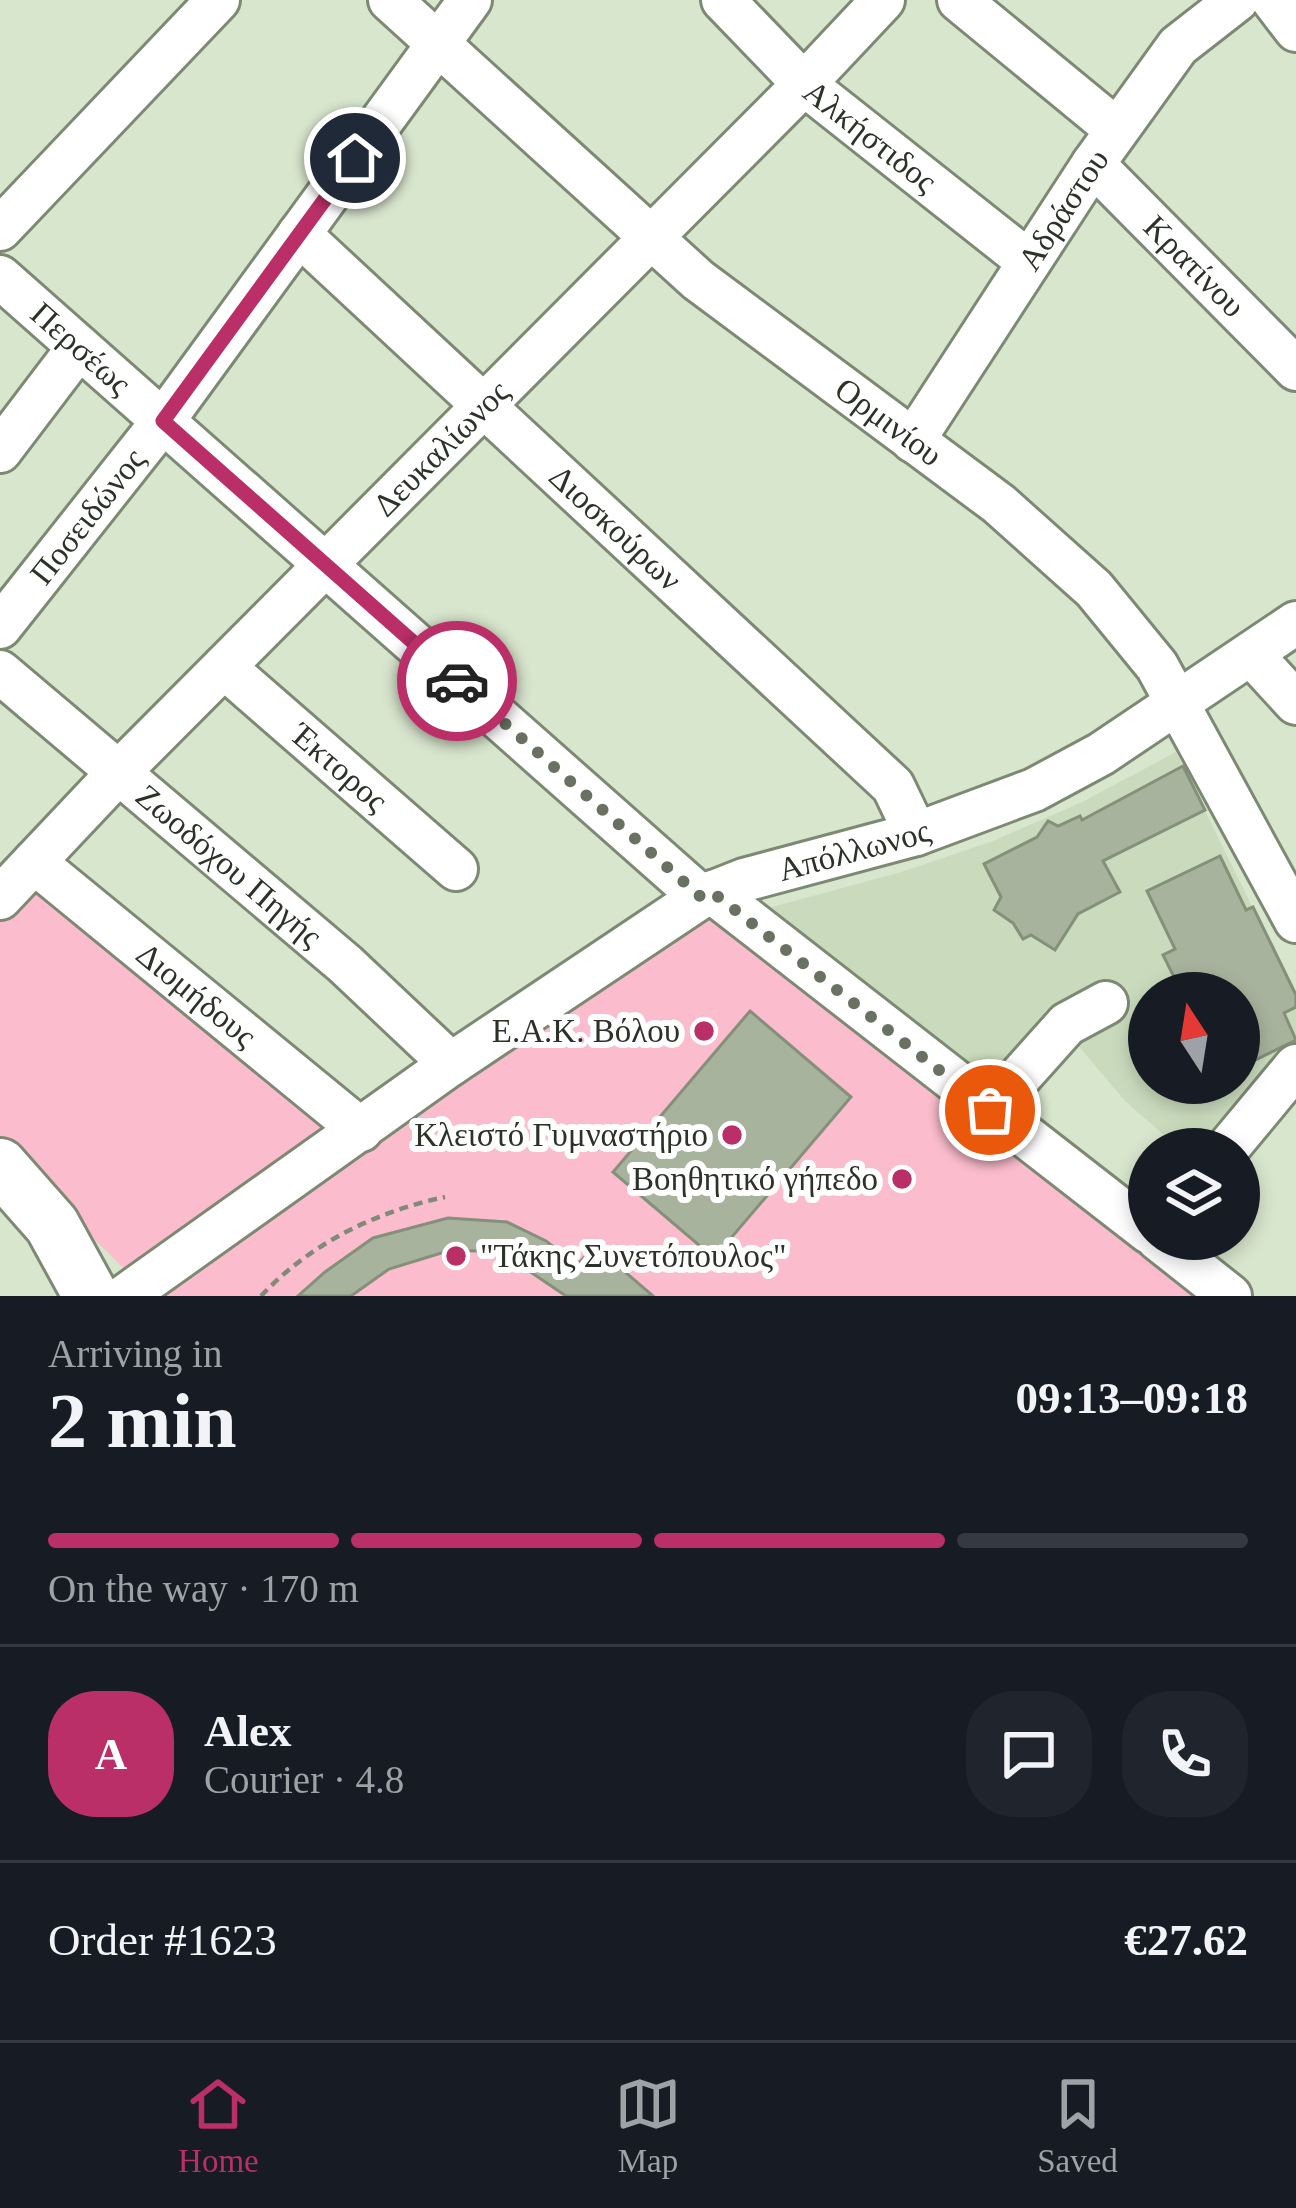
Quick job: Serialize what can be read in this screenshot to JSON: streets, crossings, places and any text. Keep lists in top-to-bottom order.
{
  "streets": {
    "street": [
      "Αλκήστιδος",
      "Αδράστου",
      "Κρατίνου",
      "Περσέως",
      "Ορμινίου",
      "Δευκαλίωνος",
      "Ποσειδώνος",
      "Διοσκούρων",
      "Έκτορος",
      "Απόλλωνος",
      "Ζωοδόχου Πηγής",
      "Διομήδους"
    ]
  },
  "crossings": [
    ["Αλκήστιδος", "Αδράστου"],
    ["Αλκήστιδος", "Δευκαλίωνος"],
    ["Αδράστου", "Κρατίνου"],
    ["Αδράστου", "Ορμινίου"],
    ["Περσέως", "Δευκαλίωνος"],
    ["Περσέως", "Ποσειδώνος"],
    ["Περσέως", "Απόλλωνος"],
    ["Ορμινίου", "Δευκαλίωνος"],
    ["Ορμινίου", "Ποσειδώνος"],
    ["Ορμινίου", "Απόλλωνος"],
    ["Δευκαλίωνος", "Διοσκούρων"],
    ["Δευκαλίωνος", "Έκτορος"],
    ["Δευκαλίωνος", "Ζωοδόχου Πηγής"],
    ["Δευκαλίωνος", "Διομήδους"],
    ["Ποσειδώνος", "Διοσκούρων"],
    ["Διοσκούρων", "Απόλλωνος"],
    ["Απόλλωνος", "Ζωοδόχου Πηγής"],
    ["Απόλλωνος", "Διομήδους"]
  ],
  "places": [
    "Ε.Α.Κ. Βόλου",
    "Κλειστό Γυμναστήριο",
    "Βοηθητικό γήπεδο",
    "\"Τάκης Συνετόπουλος\""
  ],
  "north": "top",
  "page": {
    "heading": ["2 min", "Arriving in", "09:13–09:18"],
    "panel": [
      "Alex",
      "Courier · 4.8",
      "Order #1623",
      "€27.62"
    ],
    "bar": "On the way · 170 m",
    "round": "A",
    "tabs": ["Home", "Map", "Saved"]
  }
}
